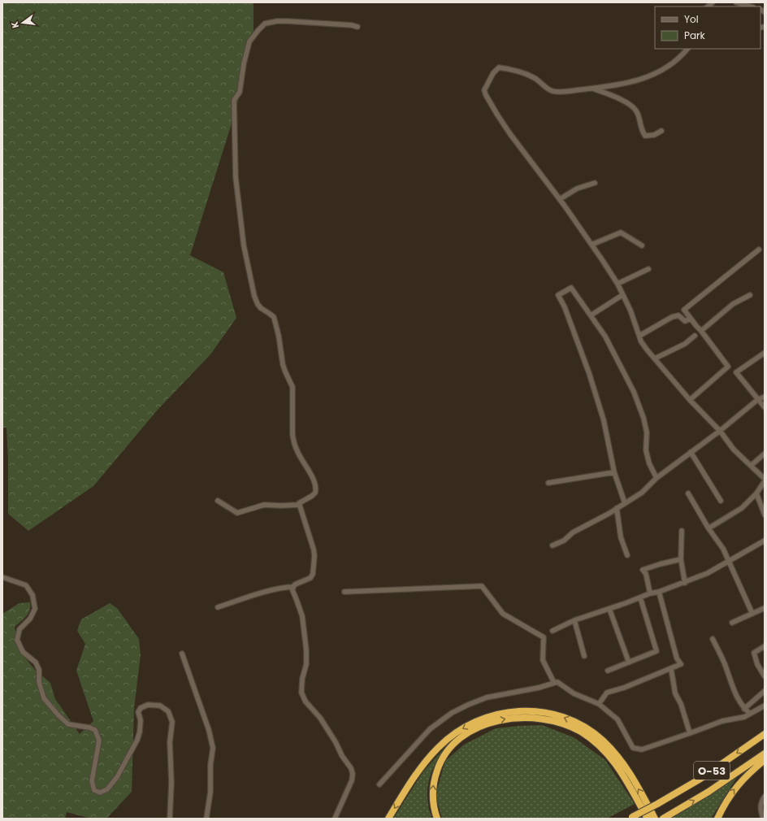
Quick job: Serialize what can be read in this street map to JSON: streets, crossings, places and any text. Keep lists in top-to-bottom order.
{
  "streets": {
    "highway": ["O-53"]
  },
  "legend": ["Yol", "Park"],
  "north": "left"
}
